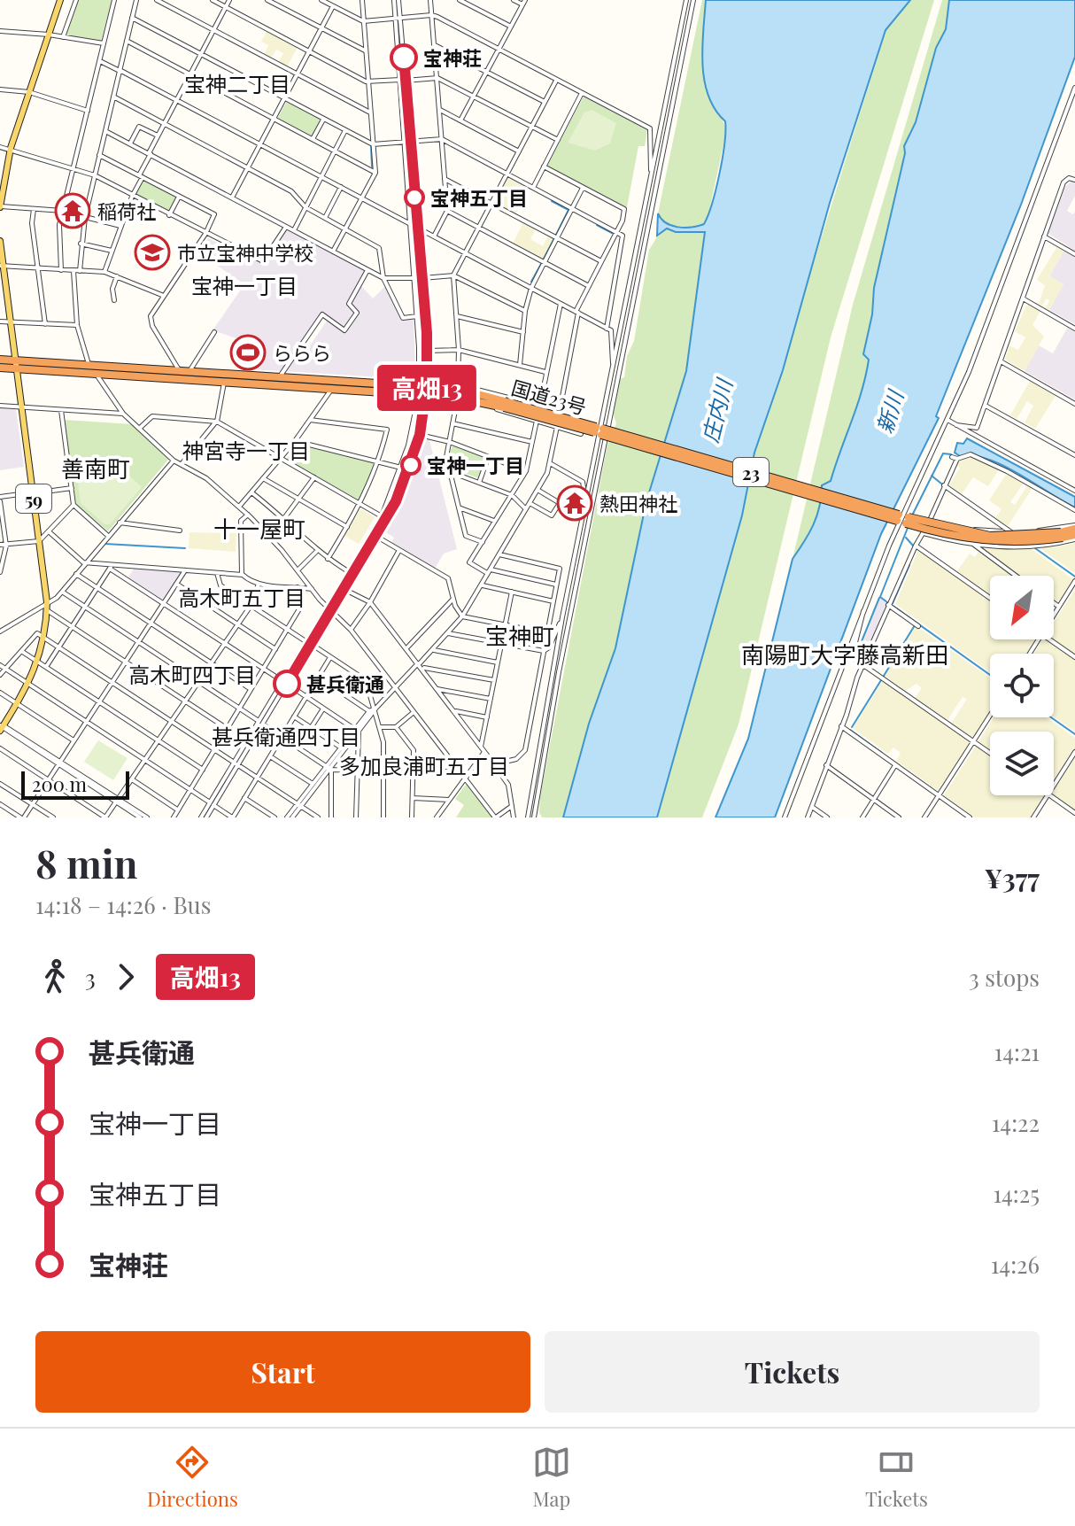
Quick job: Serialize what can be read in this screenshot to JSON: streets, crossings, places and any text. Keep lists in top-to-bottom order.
{
  "streets": {
    "highway": ["国道23号", "23"],
    "main road": ["59"]
  },
  "crossings": [
    ["国道23号", "59"]
  ],
  "districts": [
    "宝神二丁目",
    "宝神一丁目",
    "神宮寺一丁目",
    "善南町",
    "十一屋町",
    "高木町五丁目",
    "宝神町",
    "南陽町大字藤高新田",
    "高木町四丁目",
    "甚兵衛通四丁目",
    "多加良浦町五丁目"
  ],
  "water": ["庄内川", "新川"],
  "places": {
    "other": [
      "宝神荘",
      "宝神五丁目",
      "宝神一丁目",
      "甚兵衛通"
    ],
    "temple": ["稲荷社", "熱田神社"],
    "school or university": ["市立宝神中学校"],
    "sports": ["ららら"]
  },
  "lines": ["bus line 高畑13"],
  "scale_bar": "200 m",
  "north": "bottom left",
  "page": {
    "on_map": "高畑13",
    "scale": "200 m",
    "heading": ["8 min", "14:18 – 14:26 · Bus", "¥377"],
    "legs": ["3", "高畑13", "3 stops"],
    "list": [
      {
        "name": "甚兵衛通",
        "value": "14:21"
      },
      {
        "name": "宝神一丁目",
        "value": "14:22"
      },
      {
        "name": "宝神五丁目",
        "value": "14:25"
      },
      {
        "name": "宝神荘",
        "value": "14:26"
      }
    ],
    "buttons": ["Start", "Tickets"],
    "tabs": ["Directions", "Map", "Tickets"]
  }
}
